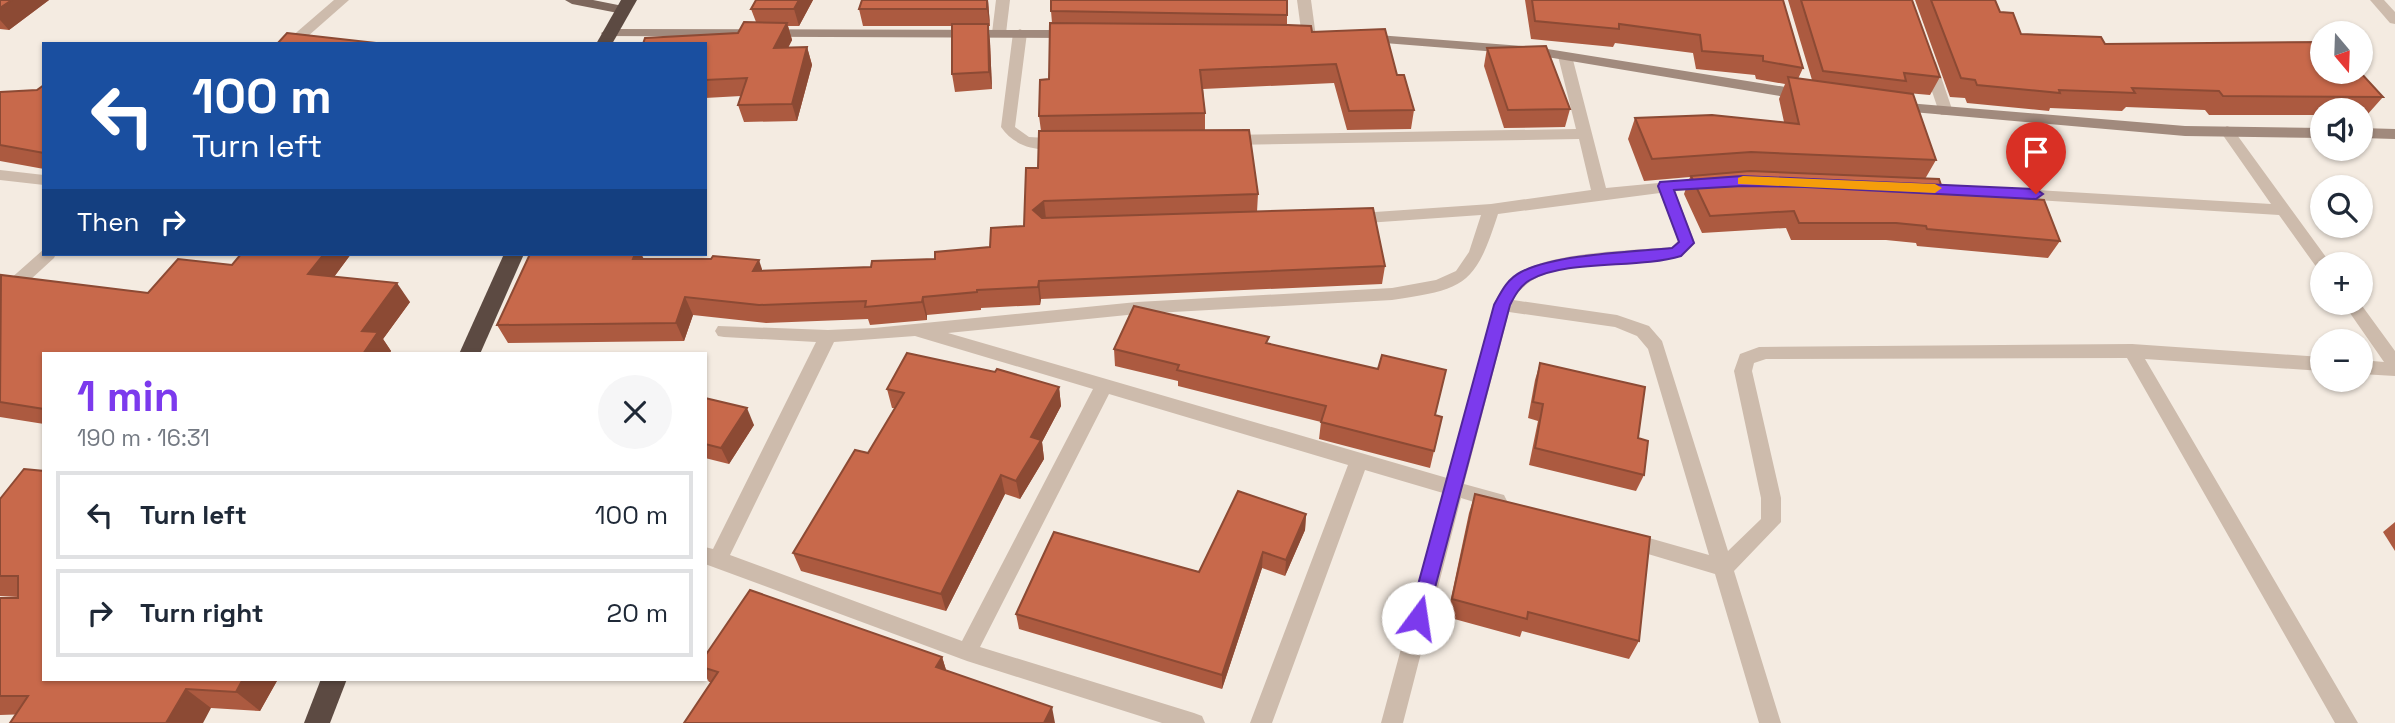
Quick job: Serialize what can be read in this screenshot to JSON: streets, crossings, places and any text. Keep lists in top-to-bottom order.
{
  "north": "bottom",
  "page": {
    "map_buttons": ["+", "−"],
    "turn": ["100 m", "Turn left"],
    "then": "Then",
    "heading": ["1 min", "190 m · 16:31"],
    "list": [
      {
        "name": "Turn left",
        "value": "100 m"
      },
      {
        "name": "Turn right",
        "value": "20 m"
      }
    ]
  }
}
